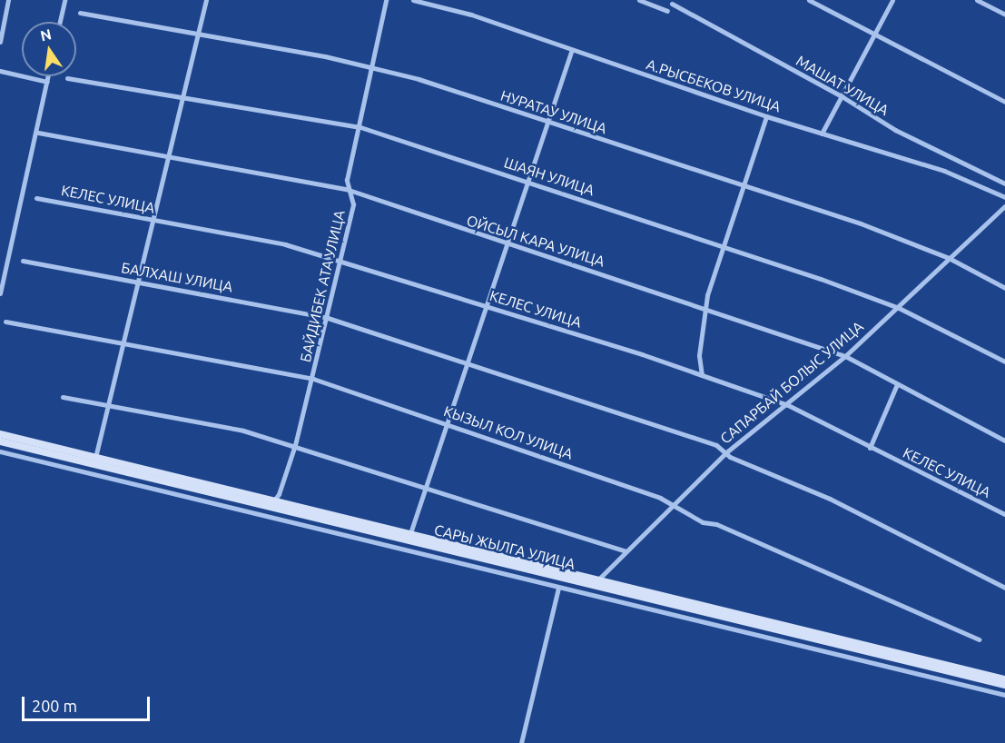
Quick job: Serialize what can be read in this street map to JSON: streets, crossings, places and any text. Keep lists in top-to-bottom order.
{
  "streets": {
    "main road": ["САРЫ ЖЫЛГА УЛИЦА"],
    "street": [
      "А.РЫСБЕКОВ УЛИЦА",
      "МАШАТ УЛИЦА",
      "НУРАТАУ УЛИЦА",
      "ШАЯН УЛИЦА",
      "КЕЛЕС УЛИЦА",
      "ОЙСЫЛ КАРА УЛИЦА",
      "БАЛХАШ УЛИЦА",
      "БАЙДИБЕК АТА УЛИЦА",
      "САПАРБАЙ БОЛЫС УЛИЦА",
      "КЫЗЫЛ КОЛ УЛИЦА"
    ]
  },
  "crossings": [
    ["НУРАТАУ УЛИЦА", "БАЙДИБЕК АТА УЛИЦА"],
    ["НУРАТАУ УЛИЦА", "САПАРБАЙ БОЛЫС УЛИЦА"],
    ["ШАЯН УЛИЦА", "БАЙДИБЕК АТА УЛИЦА"],
    ["ШАЯН УЛИЦА", "САПАРБАЙ БОЛЫС УЛИЦА"],
    ["КЕЛЕС УЛИЦА", "БАЙДИБЕК АТА УЛИЦА"],
    ["КЕЛЕС УЛИЦА", "САПАРБАЙ БОЛЫС УЛИЦА"],
    ["ОЙСЫЛ КАРА УЛИЦА", "БАЙДИБЕК АТА УЛИЦА"],
    ["ОЙСЫЛ КАРА УЛИЦА", "САПАРБАЙ БОЛЫС УЛИЦА"],
    ["БАЛХАШ УЛИЦА", "БАЙДИБЕК АТА УЛИЦА"],
    ["БАЛХАШ УЛИЦА", "САПАРБАЙ БОЛЫС УЛИЦА"],
    ["БАЙДИБЕК АТА УЛИЦА", "КЫЗЫЛ КОЛ УЛИЦА"],
    ["БАЙДИБЕК АТА УЛИЦА", "САРЫ ЖЫЛГА УЛИЦА"],
    ["САПАРБАЙ БОЛЫС УЛИЦА", "КЫЗЫЛ КОЛ УЛИЦА"],
    ["САПАРБАЙ БОЛЫС УЛИЦА", "САРЫ ЖЫЛГА УЛИЦА"]
  ],
  "scale_bar": "200 m",
  "north": "top"
}
